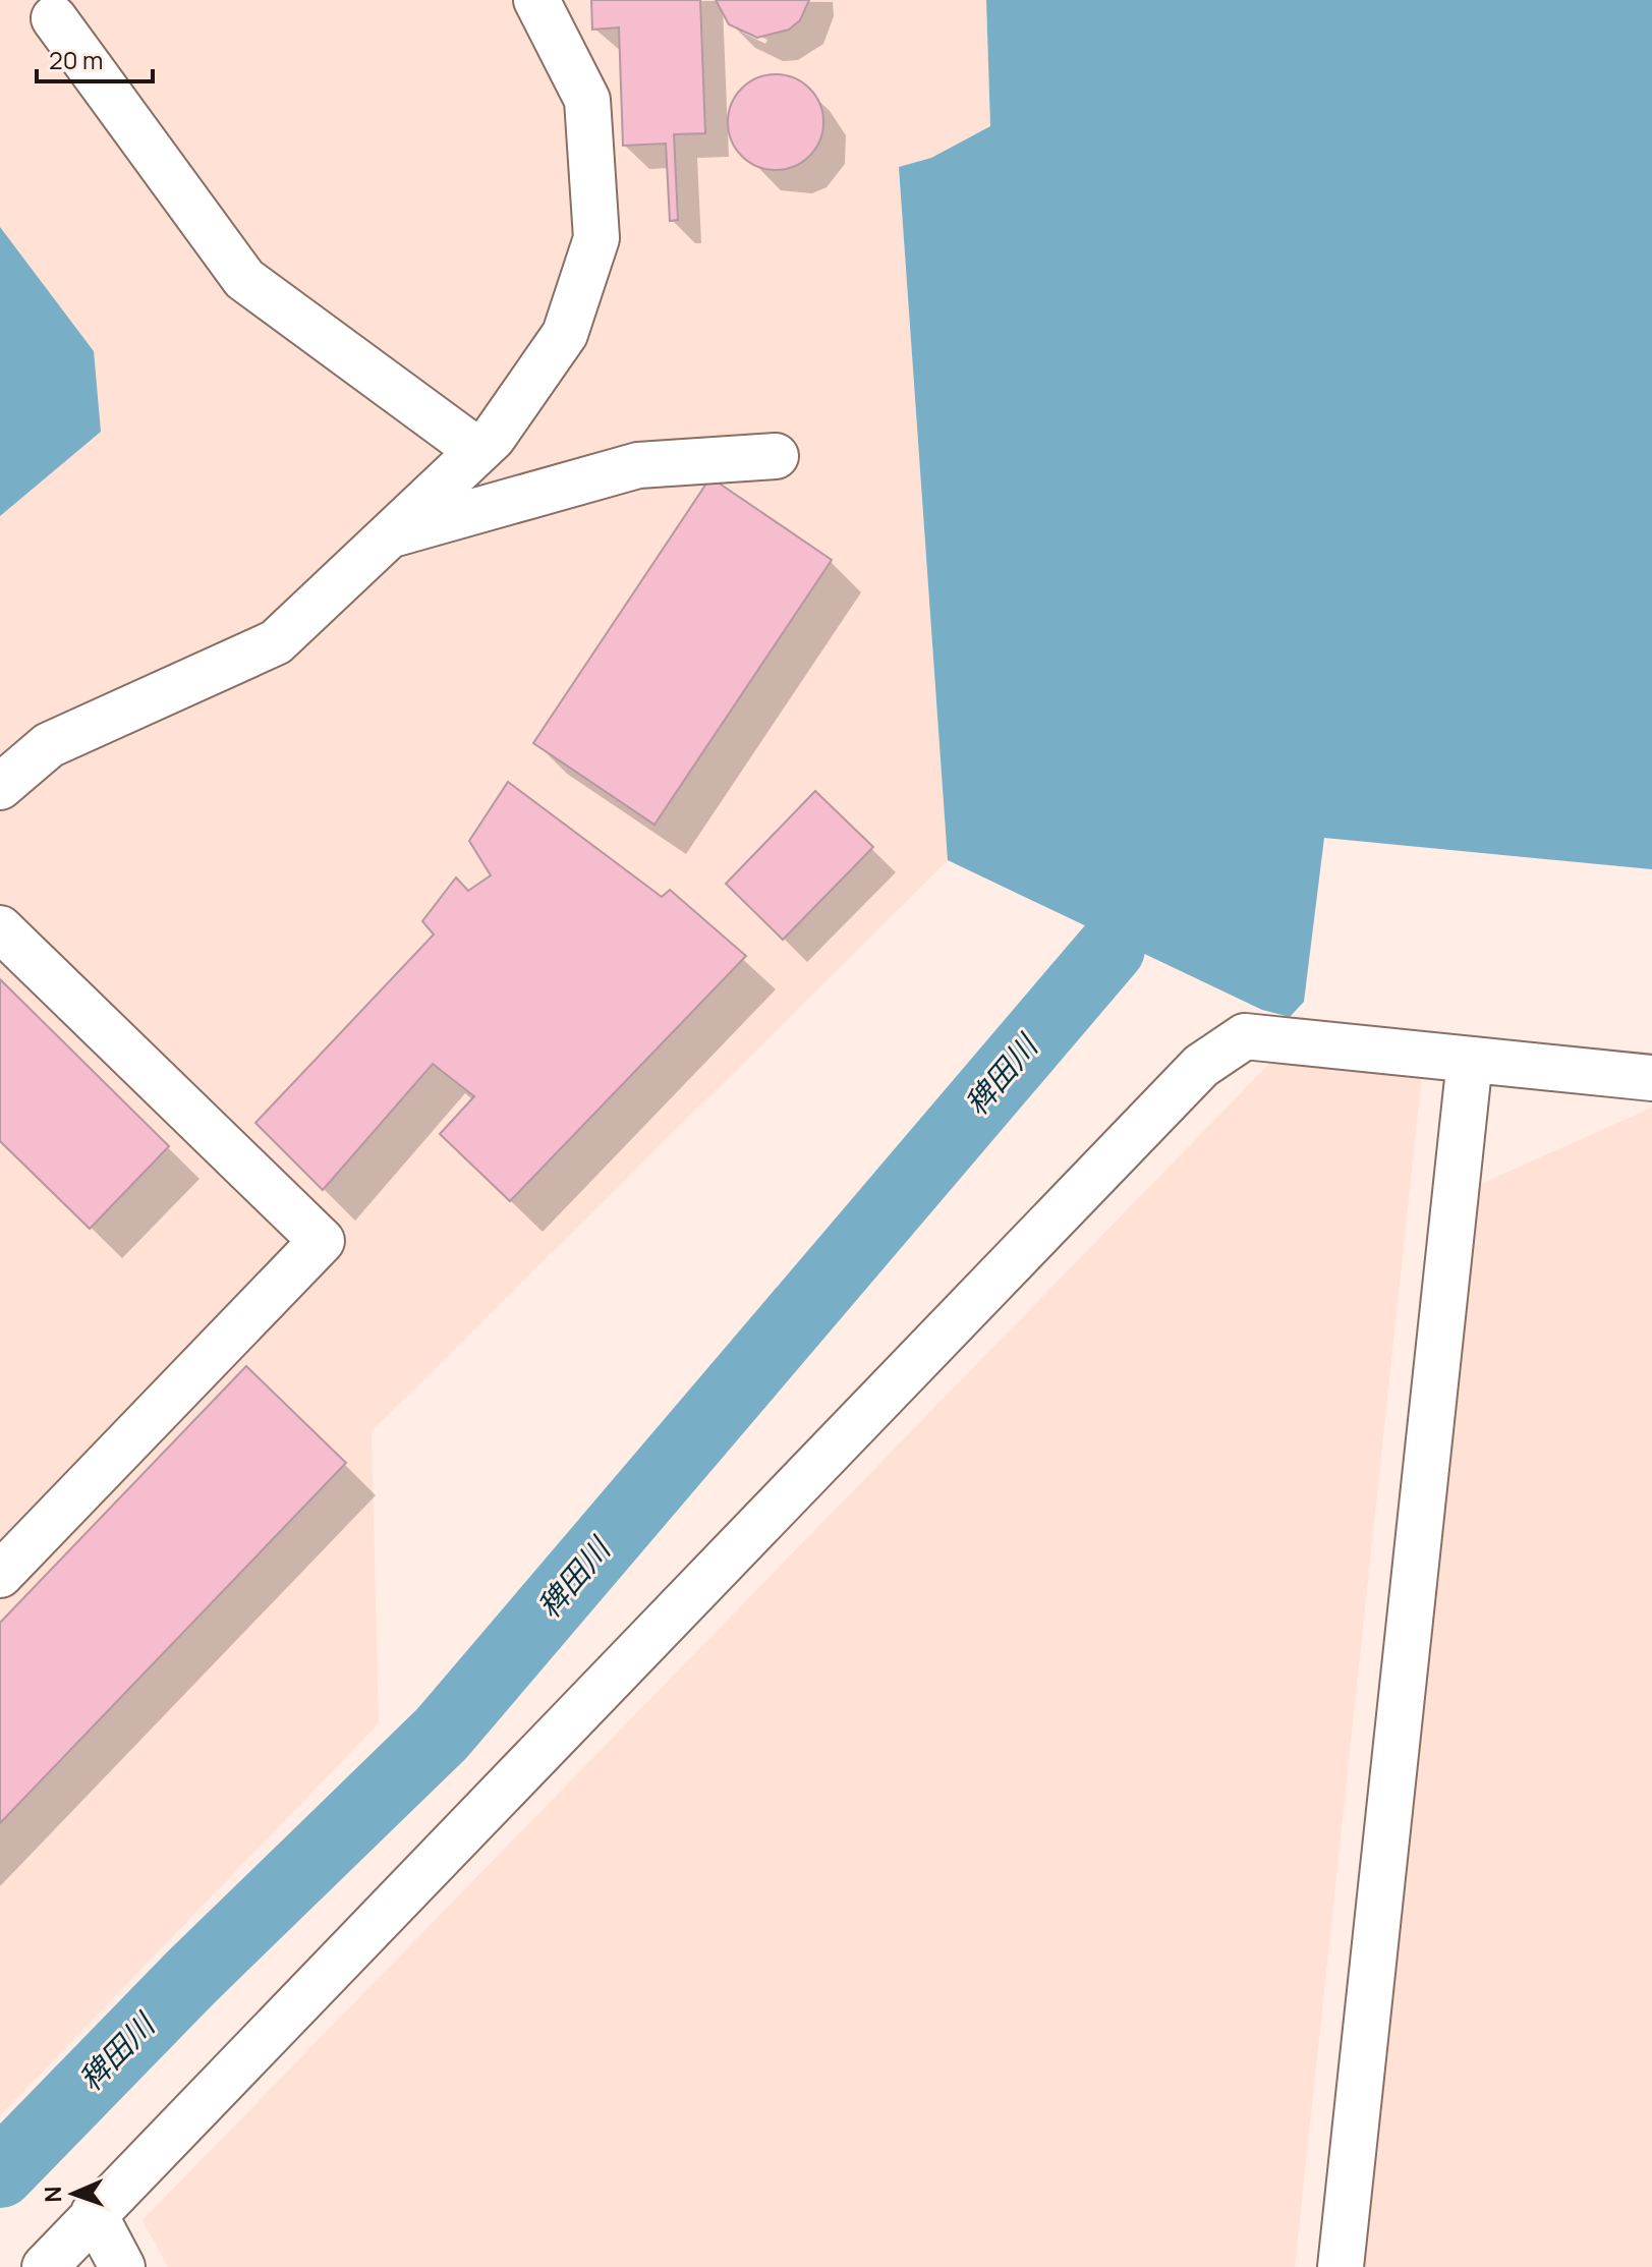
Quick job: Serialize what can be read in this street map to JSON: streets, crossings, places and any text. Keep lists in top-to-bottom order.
{
  "water": ["稗田川"],
  "scale_bar": "20 m",
  "north": "left"
}
